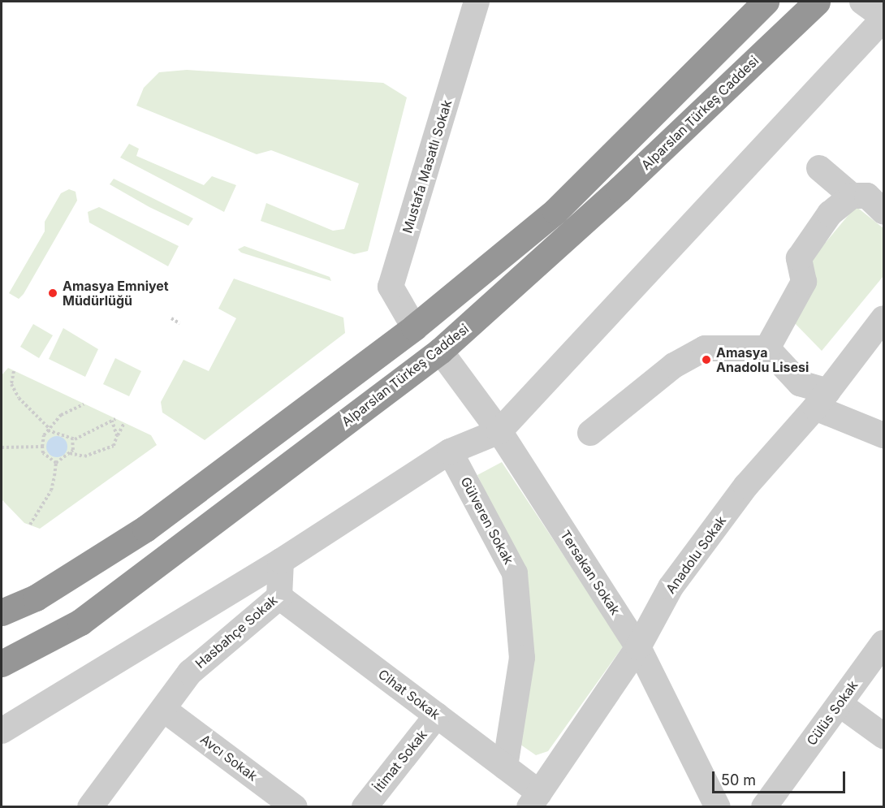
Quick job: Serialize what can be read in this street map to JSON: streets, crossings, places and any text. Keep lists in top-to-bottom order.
{
  "streets": {
    "highway": ["Alparslan Türkeş Caddesi"],
    "street": [
      "Mustafa Masatlı Sokak",
      "Gülveren Sokak",
      "Anadolu Sokak",
      "Tersakan Sokak",
      "Hasbahçe Sokak",
      "Cihat Sokak",
      "Cülüs Sokak",
      "Avcı Sokak",
      "İtimat Sokak"
    ]
  },
  "crossings": [
    ["Alparslan Türkeş Caddesi", "Tersakan Sokak"],
    ["Gülveren Sokak", "Cihat Sokak"],
    ["Anadolu Sokak", "Tersakan Sokak"],
    ["Anadolu Sokak", "Cihat Sokak"],
    ["Hasbahçe Sokak", "Cihat Sokak"],
    ["Hasbahçe Sokak", "Avcı Sokak"],
    ["Cihat Sokak", "İtimat Sokak"]
  ],
  "places": ["Amasya Emniyet Müdürlüğü", "Amasya Anadolu Lisesi"],
  "scale_bar": "50 m"
}
